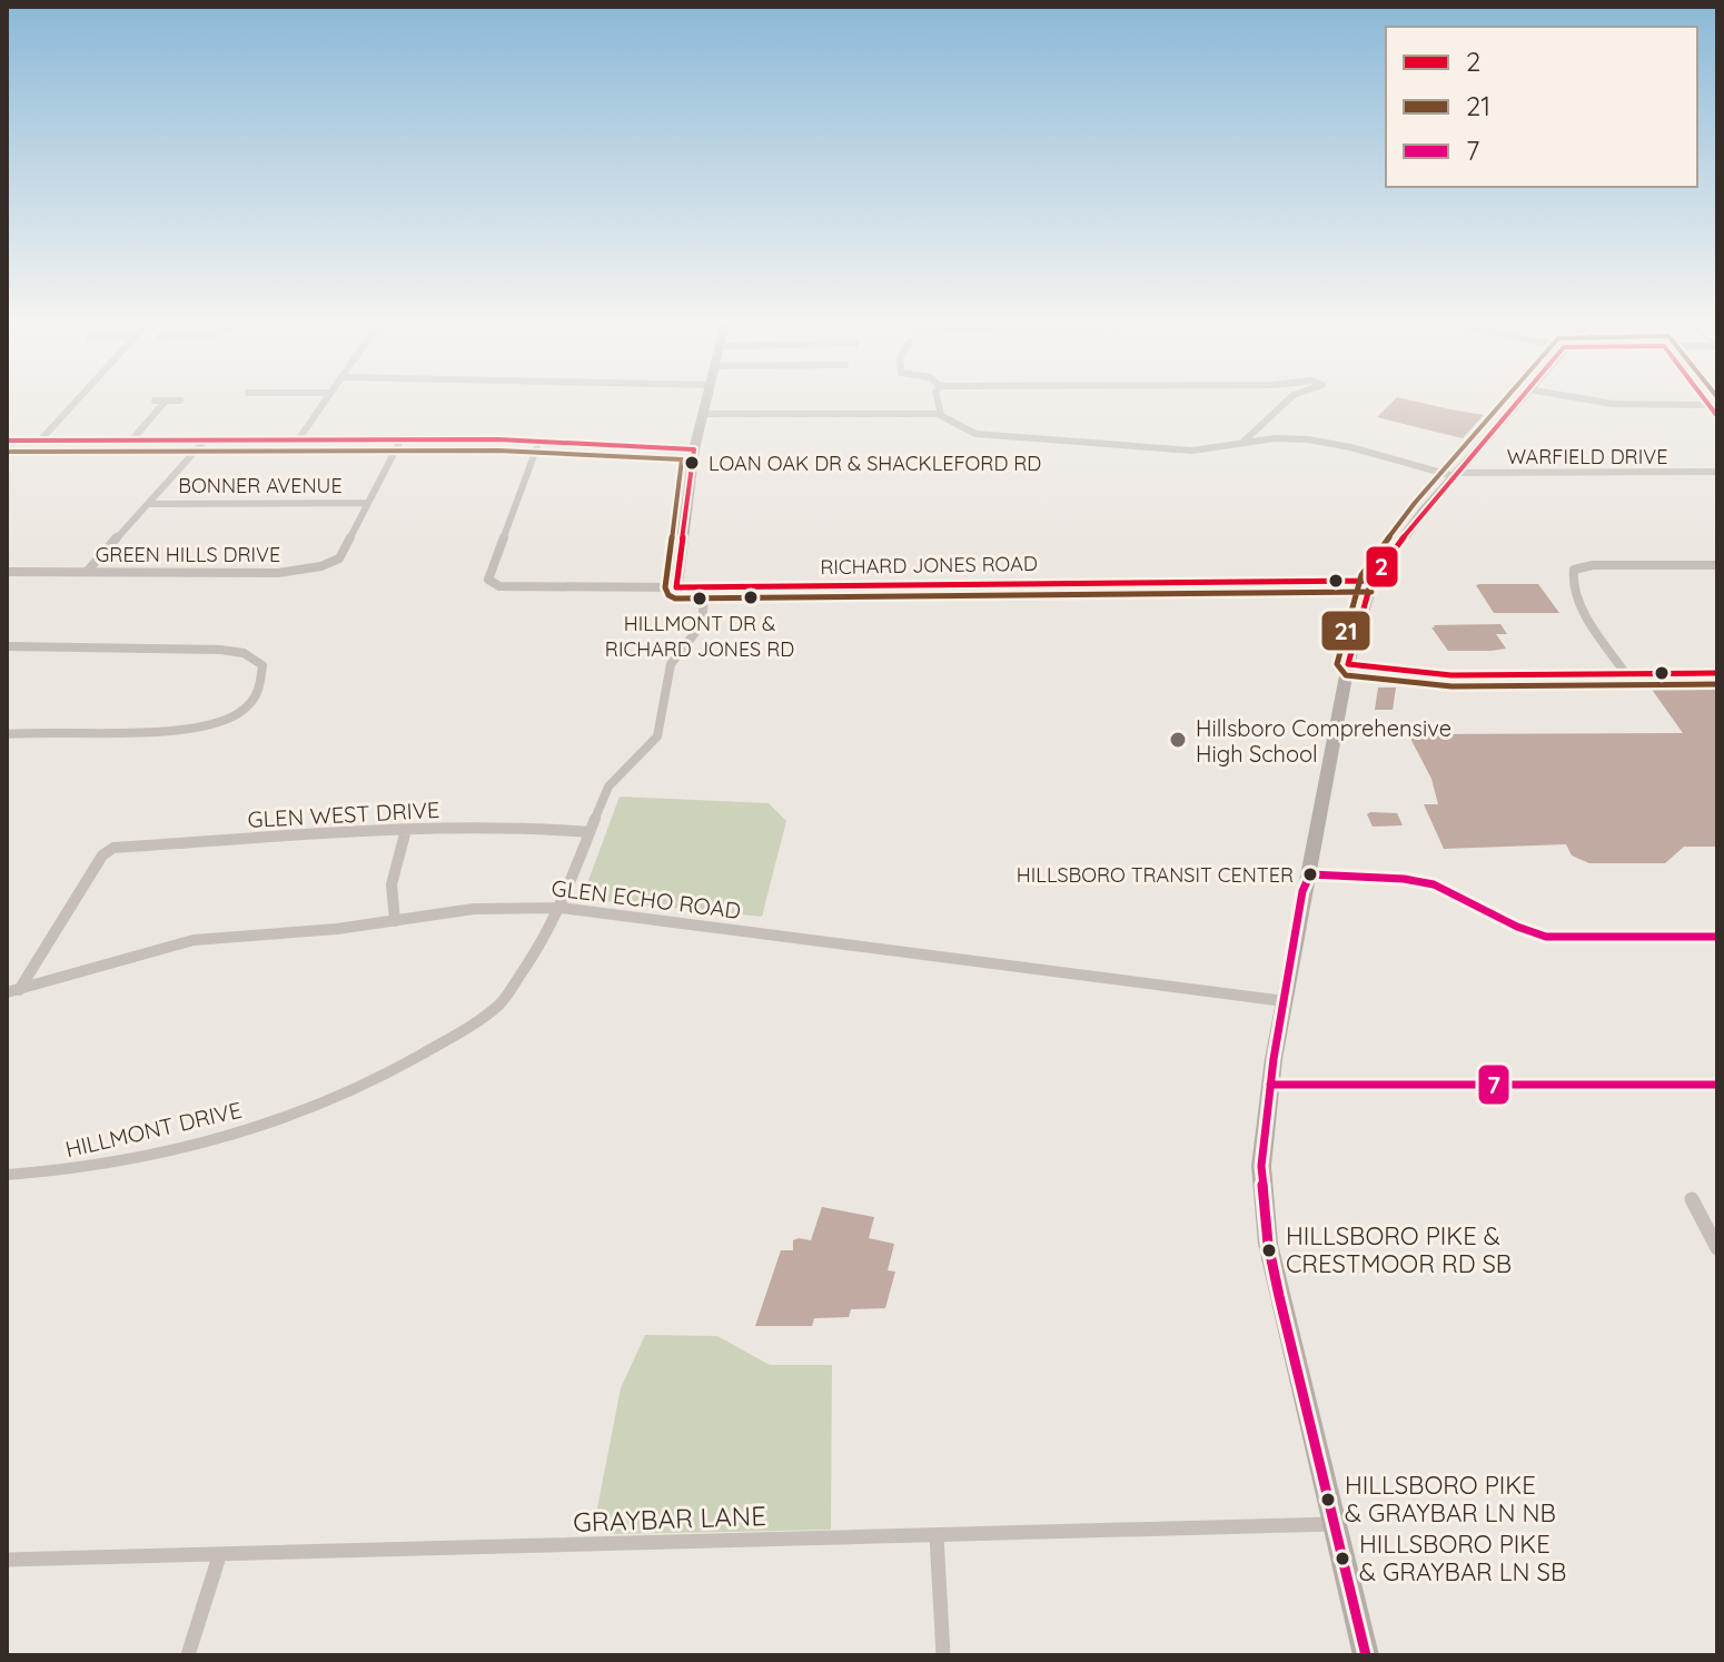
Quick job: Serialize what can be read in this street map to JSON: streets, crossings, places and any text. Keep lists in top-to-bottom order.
{
  "streets": {
    "street": [
      "WARFIELD DRIVE",
      "BONNER AVENUE",
      "GREEN HILLS DRIVE",
      "RICHARD JONES ROAD",
      "GLEN WEST DRIVE",
      "GLEN ECHO ROAD",
      "HILLMONT DRIVE",
      "GRAYBAR LANE"
    ]
  },
  "crossings": [
    ["BONNER AVENUE", "GREEN HILLS DRIVE"],
    ["RICHARD JONES ROAD", "HILLMONT DRIVE"],
    ["GLEN WEST DRIVE", "GLEN ECHO ROAD"],
    ["GLEN WEST DRIVE", "HILLMONT DRIVE"],
    ["GLEN ECHO ROAD", "HILLMONT DRIVE"]
  ],
  "places": [
    "LOAN OAK DR & SHACKLEFORD RD",
    "HILLMONT DR & RICHARD JONES RD",
    "Hillsboro Comprehensive High School",
    "HILLSBORO TRANSIT CENTER",
    "HILLSBORO PIKE & CRESTMOOR RD SB",
    "HILLSBORO PIKE & GRAYBAR LN NB",
    "HILLSBORO PIKE & GRAYBAR LN SB"
  ],
  "lines": ["transit line 2", "transit line 21", "transit line 7"],
  "legend": ["2", "21", "7"]
}
